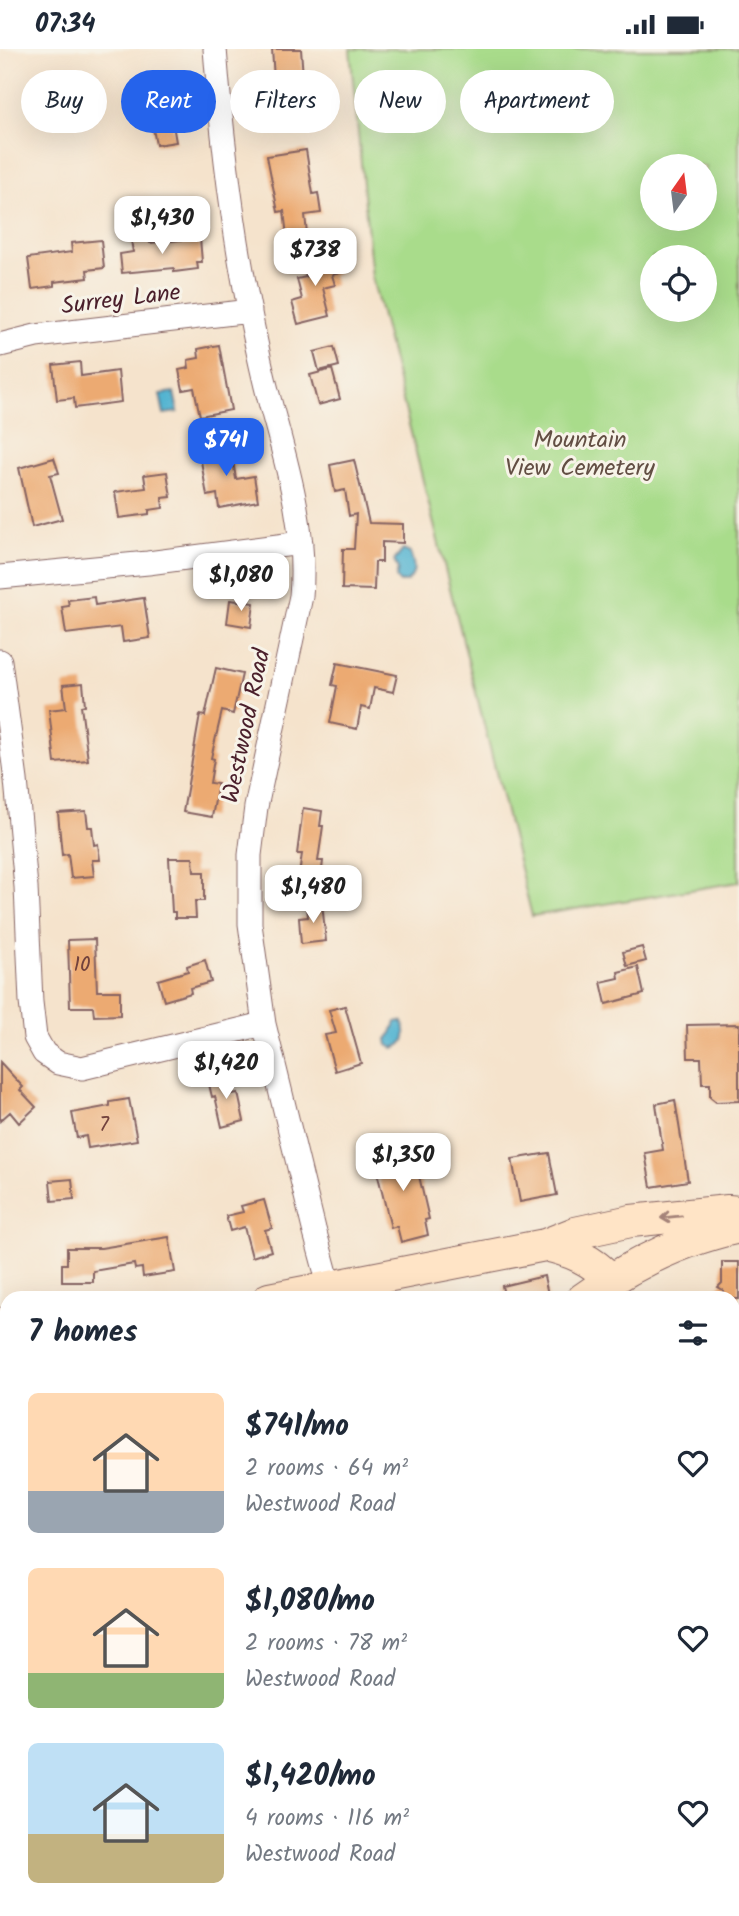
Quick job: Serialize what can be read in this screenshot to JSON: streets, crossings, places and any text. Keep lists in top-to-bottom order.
{
  "streets": {
    "street": ["Surrey Lane", "Westwood Road"]
  },
  "crossings": [
    ["Surrey Lane", "Westwood Road"]
  ],
  "parks": ["Mountain View Cemetery"],
  "house_numbers": ["10", "7"],
  "north": "top",
  "page": {
    "status": "07:34",
    "chip": [
      "Buy",
      "Rent",
      "Filters",
      "New",
      "Apartment"
    ],
    "price": [
      "$1,430",
      "$738",
      "$741",
      "$1,080",
      "$1,480",
      "$1,420",
      "$1,350"
    ],
    "heading": "7 homes",
    "list": [
      {
        "name": "$741/mo",
        "note": "2 rooms · 64 m² · Westwood Road"
      },
      {
        "name": "$1,080/mo",
        "note": "2 rooms · 78 m² · Westwood Road"
      },
      {
        "name": "$1,420/mo",
        "note": "4 rooms · 116 m² · Westwood Road"
      }
    ]
  }
}
